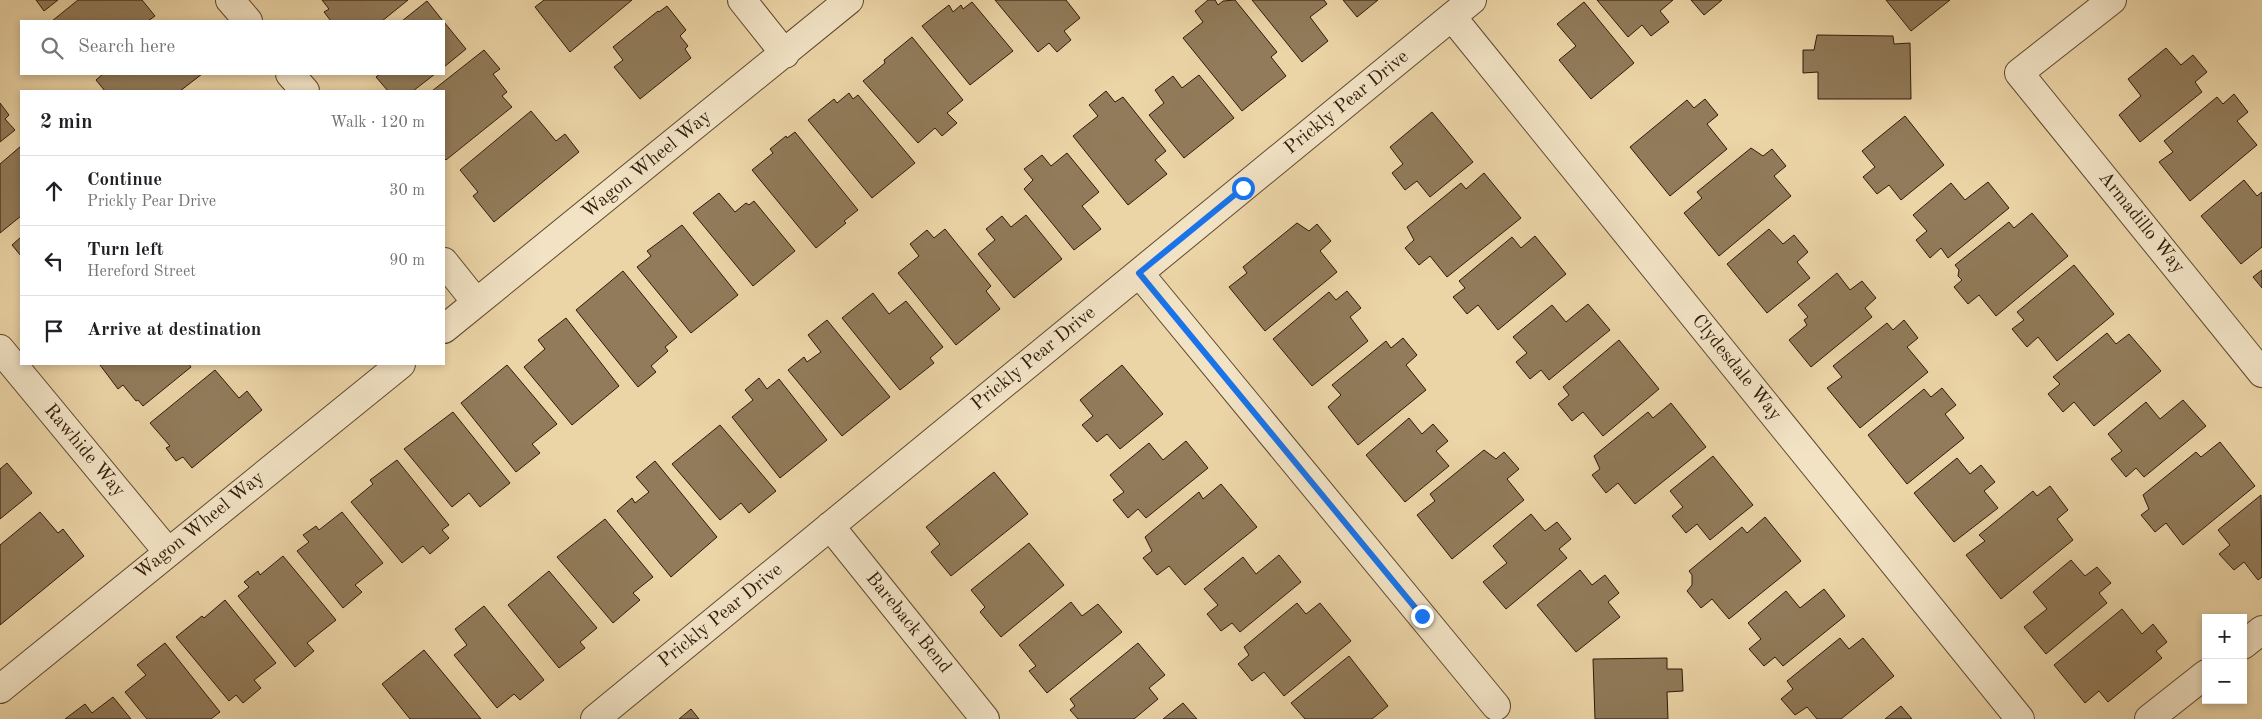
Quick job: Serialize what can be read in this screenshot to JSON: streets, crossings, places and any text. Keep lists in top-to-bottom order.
{
  "streets": {
    "street": [
      "Prickly Pear Drive",
      "Wagon Wheel Way",
      "Armadillo Way",
      "Clydesdale Way",
      "Rawhide Way",
      "Bareback Bend"
    ]
  },
  "crossings": [
    ["Prickly Pear Drive", "Clydesdale Way"],
    ["Prickly Pear Drive", "Bareback Bend"],
    ["Wagon Wheel Way", "Rawhide Way"]
  ],
  "page": {
    "search": "Search here",
    "heading": ["2 min", "Walk · 120 m"],
    "list": [
      ["Continue", "Prickly Pear Drive", "30 m"],
      ["Turn left", "Hereford Street", "90 m"],
      "Arrive at destination"
    ],
    "map_buttons": ["+", "−"]
  }
}
